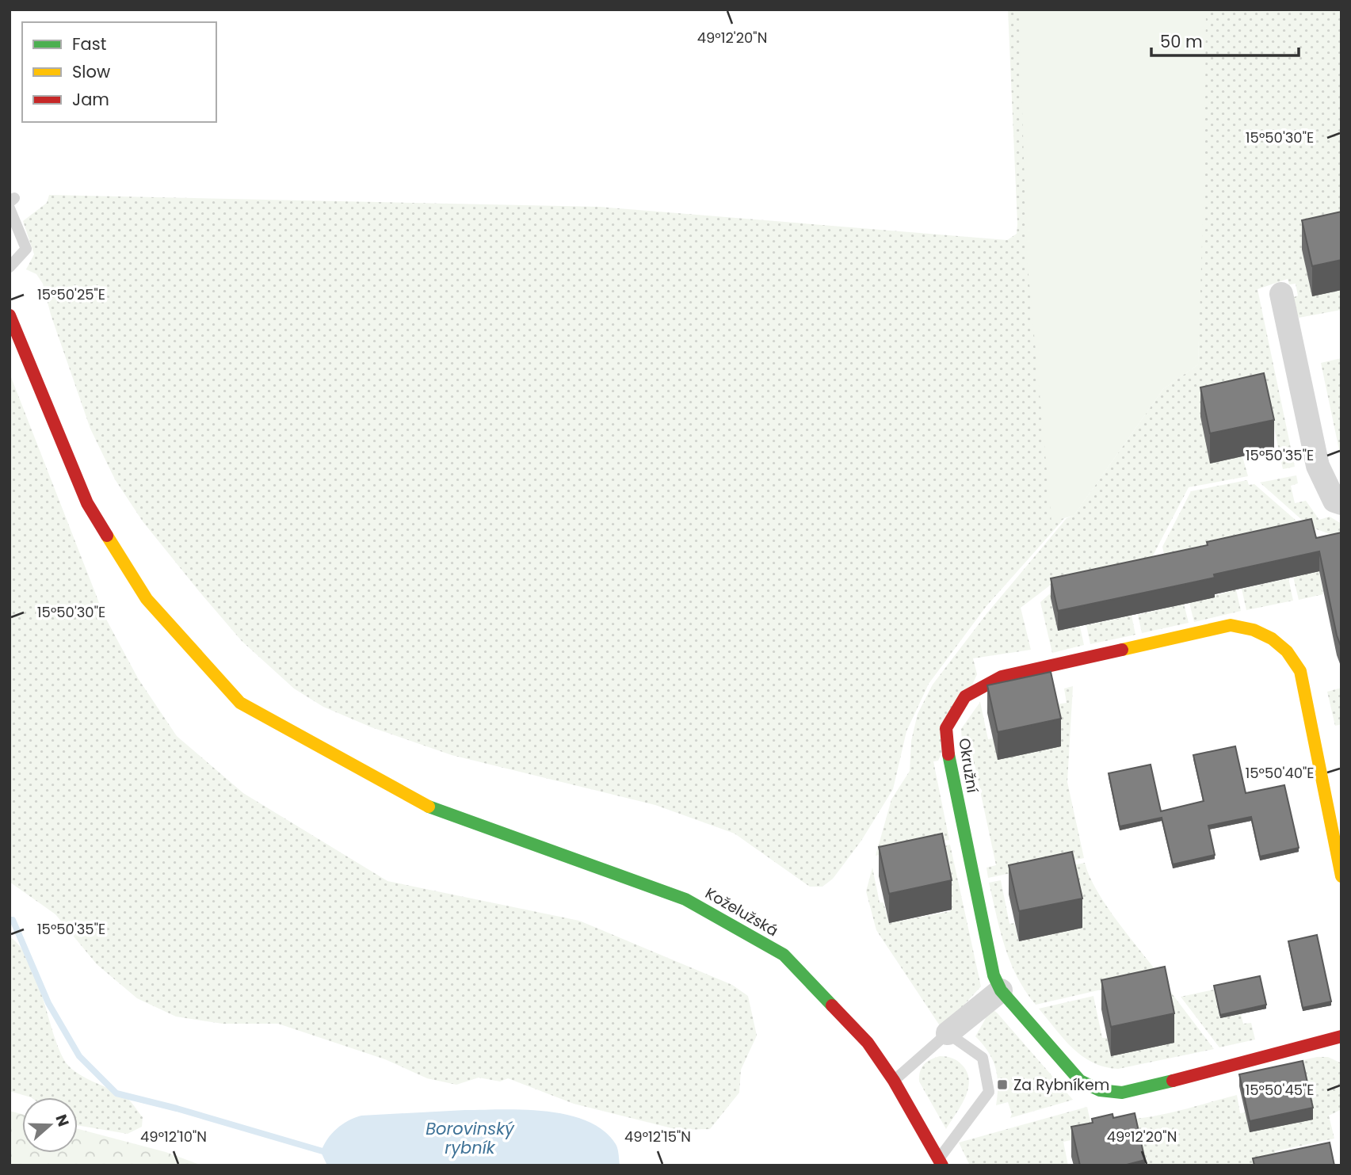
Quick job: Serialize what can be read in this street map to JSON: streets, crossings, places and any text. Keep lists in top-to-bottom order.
{
  "streets": {
    "main road": ["Okružní", "Koželužská"]
  },
  "water": ["Borovinský rybník"],
  "places": {
    "transit": ["Za Rybníkem"]
  },
  "legend": ["Fast", "Slow", "Jam"],
  "scale_bar": "50 m",
  "north": "right",
  "coordinates": [
    "49°12'20\"N",
    "15°50'30\"E",
    "15°50'25\"E",
    "15°50'35\"E",
    "15°50'40\"E",
    "15°50'45\"E",
    "49°12'10\"N",
    "49°12'15\"N"
  ]
}
